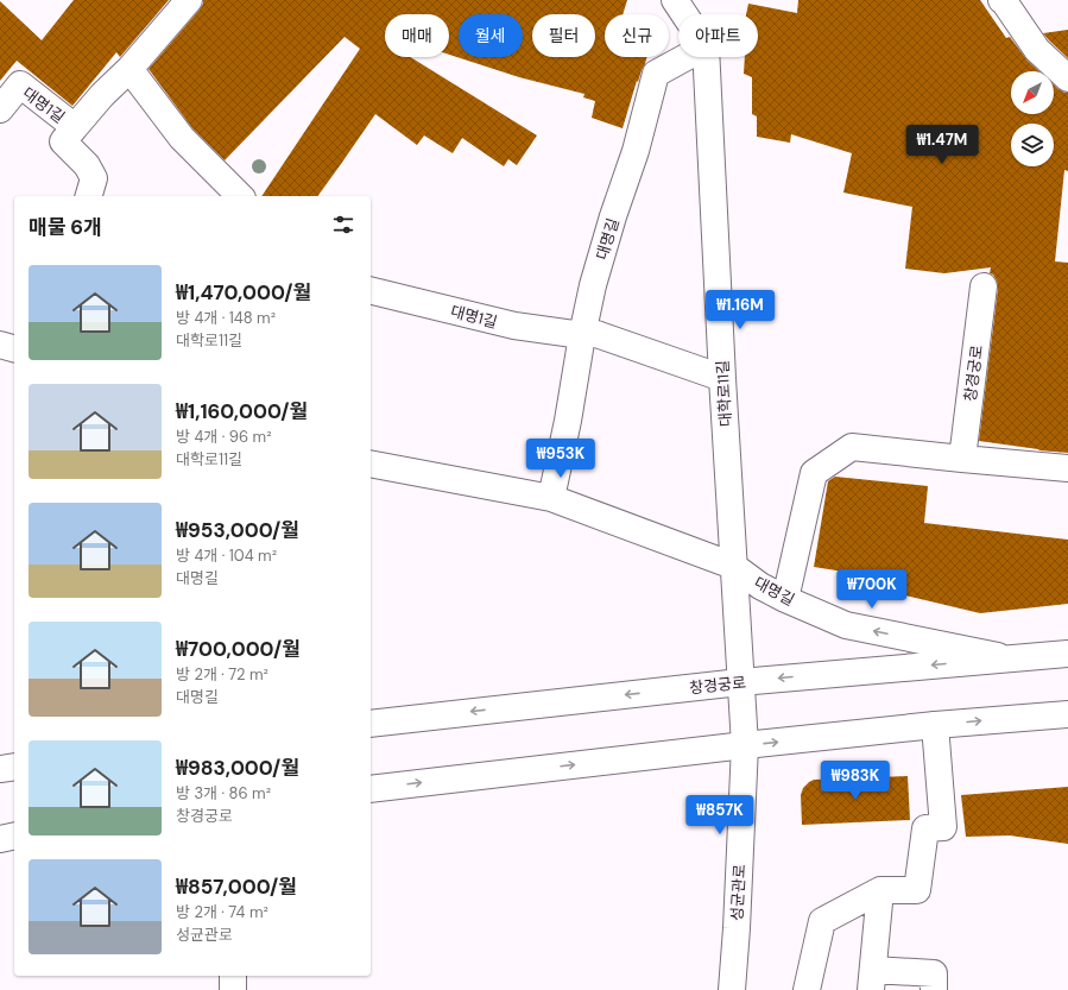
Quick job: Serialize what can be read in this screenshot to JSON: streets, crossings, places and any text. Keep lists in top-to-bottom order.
{
  "streets": {
    "street": [
      "대명1길",
      "대명길",
      "창경궁로",
      "대학로11길",
      "성균관로"
    ]
  },
  "crossings": [
    ["대명1길", "대명길"],
    ["대명1길", "대학로11길"],
    ["대명길", "창경궁로"],
    ["대명길", "대학로11길"],
    ["창경궁로", "대학로11길"],
    ["창경궁로", "성균관로"],
    ["대학로11길", "성균관로"]
  ],
  "north": "bottom left",
  "page": {
    "chip": [
      "매매",
      "월세",
      "필터",
      "신규",
      "아파트"
    ],
    "price": [
      "₩1.47M",
      "₩1.16M",
      "₩953K",
      "₩700K",
      "₩983K",
      "₩857K"
    ],
    "heading": "매물 6개",
    "list": [
      {
        "name": "₩1,470,000/월",
        "note": "방 4개 · 148 m² · 대학로11길"
      },
      {
        "name": "₩1,160,000/월",
        "note": "방 4개 · 96 m² · 대학로11길"
      },
      {
        "name": "₩953,000/월",
        "note": "방 4개 · 104 m² · 대명길"
      },
      {
        "name": "₩700,000/월",
        "note": "방 2개 · 72 m² · 대명길"
      },
      {
        "name": "₩983,000/월",
        "note": "방 3개 · 86 m² · 창경궁로"
      },
      {
        "name": "₩857,000/월",
        "note": "방 2개 · 74 m² · 성균관로"
      }
    ]
  }
}
